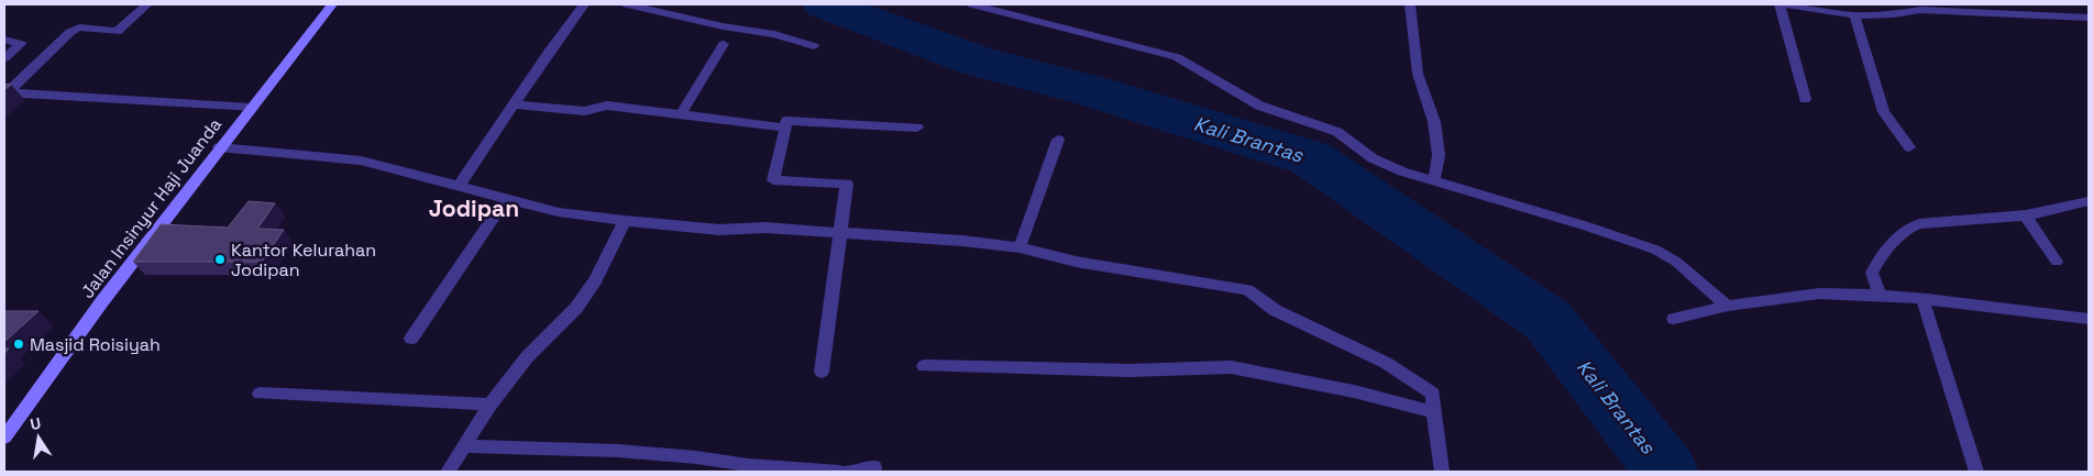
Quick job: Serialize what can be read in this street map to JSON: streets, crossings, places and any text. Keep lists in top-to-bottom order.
{
  "streets": {
    "main road": ["Jalan Insinyur Haji Juanda"]
  },
  "districts": ["Jodipan"],
  "water": ["Kali Brantas"],
  "places": ["Kantor Kelurahan Jodipan", "Masjid Roisiyah"],
  "north": "top"
}
